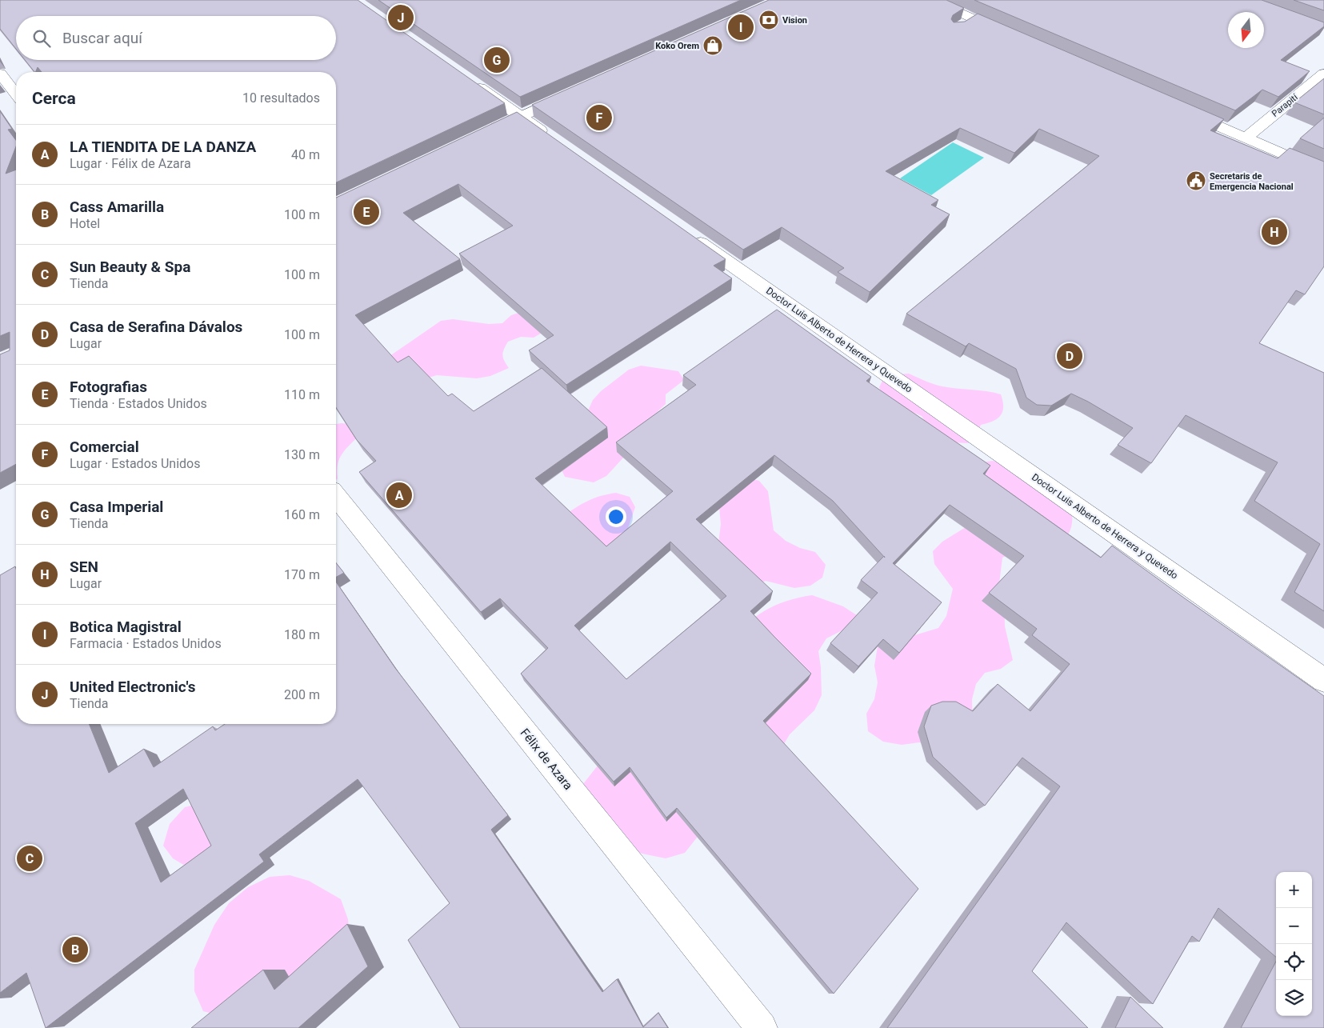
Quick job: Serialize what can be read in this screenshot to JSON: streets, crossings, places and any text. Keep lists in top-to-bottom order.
{
  "streets": {
    "street": ["Parapití", "Doctor Luis Alberto de Herrera y Quevedo", "Félix de Azara"]
  },
  "places": {
    "bank": ["Vision"],
    "shop": ["Koko Orem"],
    "public building": ["Secretaris de Emergencia Nacional"]
  },
  "north": "bottom",
  "page": {
    "pins": [
      "J",
      "I",
      "G",
      "F",
      "E",
      "H",
      "D",
      "A",
      "C",
      "B"
    ],
    "search": "Buscar aquí",
    "heading": ["Cerca", "10 resultados"],
    "list": [
      {
        "mark": "A",
        "name": "LA TIENDITA DE LA DANZA",
        "note": "Lugar · Félix de Azara",
        "value": "40 m"
      },
      {
        "mark": "B",
        "name": "Cass Amarilla",
        "note": "Hotel",
        "value": "100 m"
      },
      {
        "mark": "C",
        "name": "Sun Beauty & Spa",
        "note": "Tienda",
        "value": "100 m"
      },
      {
        "mark": "D",
        "name": "Casa de Serafina Dávalos",
        "note": "Lugar",
        "value": "100 m"
      },
      {
        "mark": "E",
        "name": "Fotografias",
        "note": "Tienda · Estados Unidos",
        "value": "110 m"
      },
      {
        "mark": "F",
        "name": "Comercial",
        "note": "Lugar · Estados Unidos",
        "value": "130 m"
      },
      {
        "mark": "G",
        "name": "Casa Imperial",
        "note": "Tienda",
        "value": "160 m"
      },
      {
        "mark": "H",
        "name": "SEN",
        "note": "Lugar",
        "value": "170 m"
      },
      {
        "mark": "I",
        "name": "Botica Magistral",
        "note": "Farmacia · Estados Unidos",
        "value": "180 m"
      },
      {
        "mark": "J",
        "name": "United Electronic's",
        "note": "Tienda",
        "value": "200 m"
      }
    ],
    "map_buttons": ["+", "−"]
  }
}
